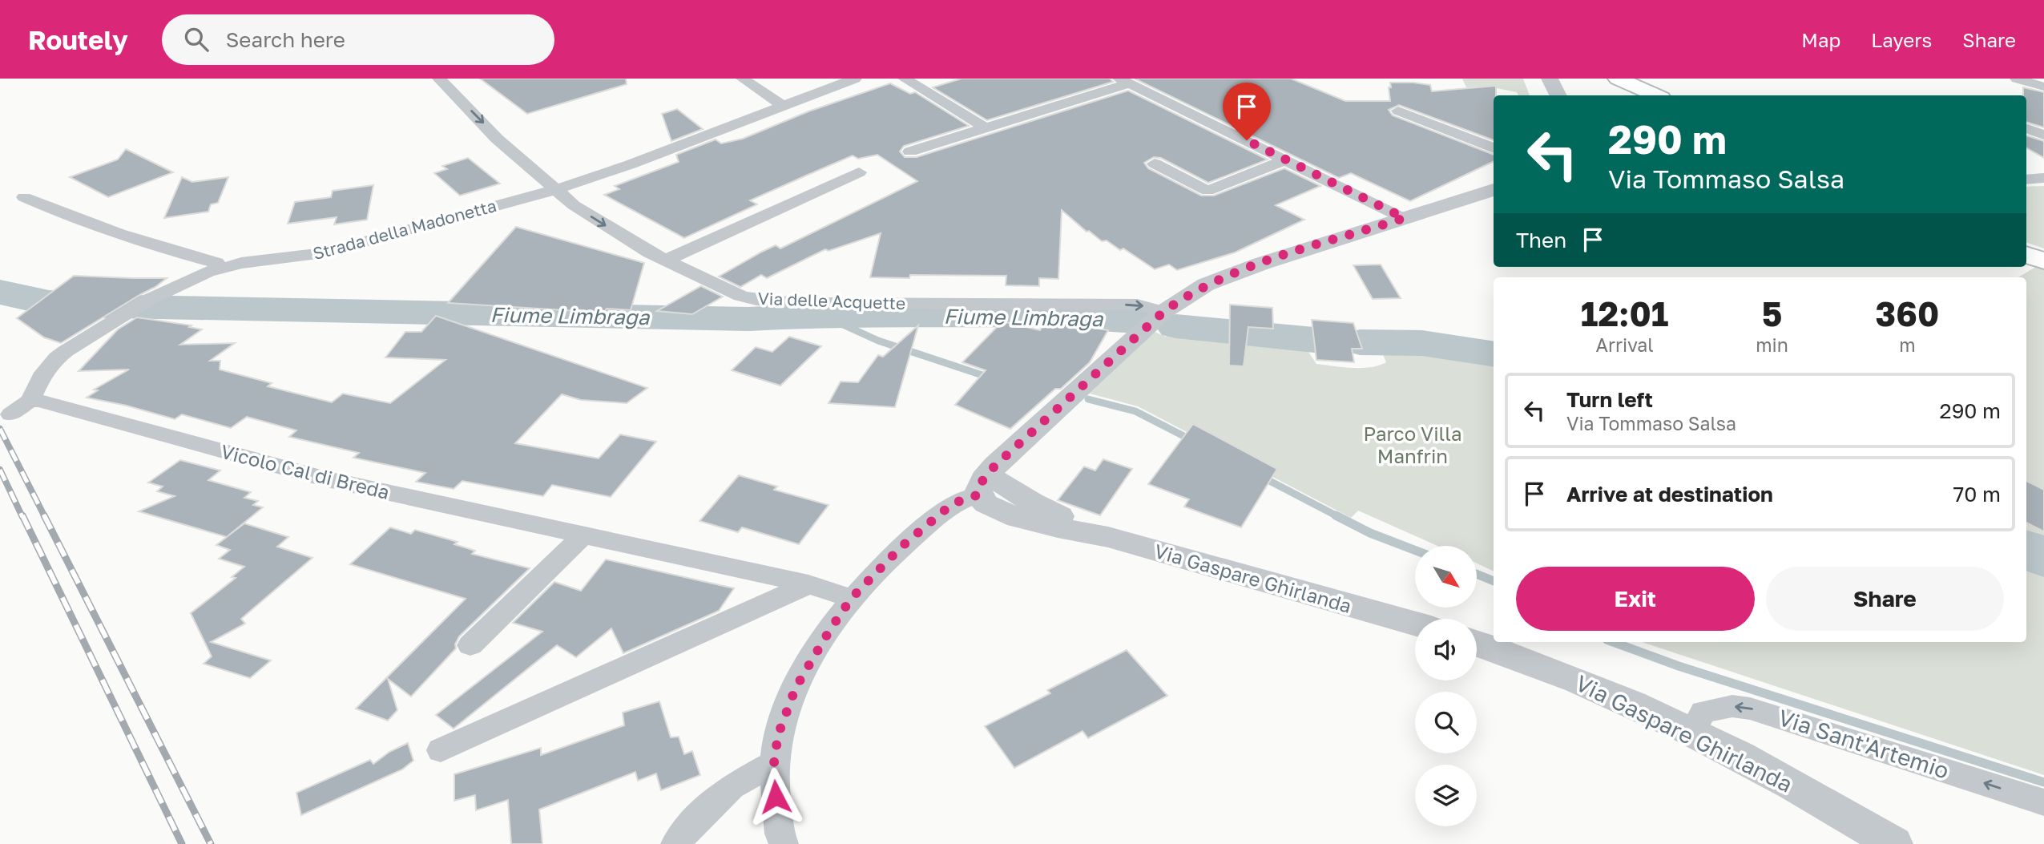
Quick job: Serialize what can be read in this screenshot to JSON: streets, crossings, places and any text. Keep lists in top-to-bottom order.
{
  "streets": {
    "street": [
      "Strada della Madonetta",
      "Via delle Acquette",
      "Vicolo Cal di Breda",
      "Via Gaspare Ghirlanda",
      "Via Sant'Artemio"
    ]
  },
  "crossings": [
    ["Strada della Madonetta", "Via delle Acquette"],
    ["Strada della Madonetta", "Vicolo Cal di Breda"],
    ["Via Gaspare Ghirlanda", "Via Sant'Artemio"]
  ],
  "one_way": ["Via delle Acquette", "Via Sant'Artemio"],
  "water": ["Fiume Limbraga"],
  "parks": ["Parco Villa Manfrin"],
  "north": "bottom right",
  "page": {
    "header": "Routely",
    "search": "Search here",
    "nav": ["Map", "Layers", "Share"],
    "turn": ["290 m", "Via Tommaso Salsa"],
    "then": "Then",
    "eta": [
      "12:01",
      "Arrival",
      "5",
      "min",
      "360",
      "m"
    ],
    "list": [
      {
        "name": "Turn left",
        "note": "Via Tommaso Salsa",
        "value": "290 m"
      },
      {
        "name": "Arrive at destination",
        "value": "70 m"
      }
    ],
    "buttons": ["Exit", "Share"]
  }
}
